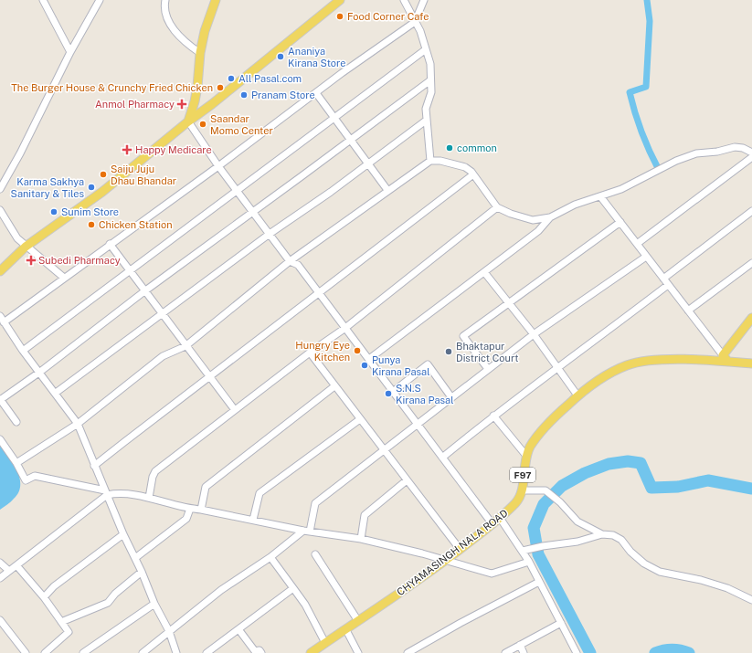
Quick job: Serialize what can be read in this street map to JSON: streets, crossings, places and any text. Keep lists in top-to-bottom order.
{
  "streets": {
    "main road": ["F97", "CHYAMASINGH NALA ROAD"]
  },
  "places": {
    "other": [
      "Food Corner Cafe",
      "Ananiya Kirana Store",
      "All Pasal.com",
      "The Burger House & Crunchy Fried Chicken",
      "Pranam Store",
      "Saandar Momo Center",
      "common",
      "Saiju Juju Dhau Bhandar",
      "Karma Sakhya Sanitary & Tiles",
      "Sunim Store",
      "Chicken Station",
      "Hungry Eye Kitchen",
      "Bhaktapur District Court",
      "Punya Kirana Pasal",
      "S.N.S Kirana Pasal"
    ],
    "health": ["Anmol Pharmacy", "Happy Medicare", "Subedi Pharmacy"]
  }
}
